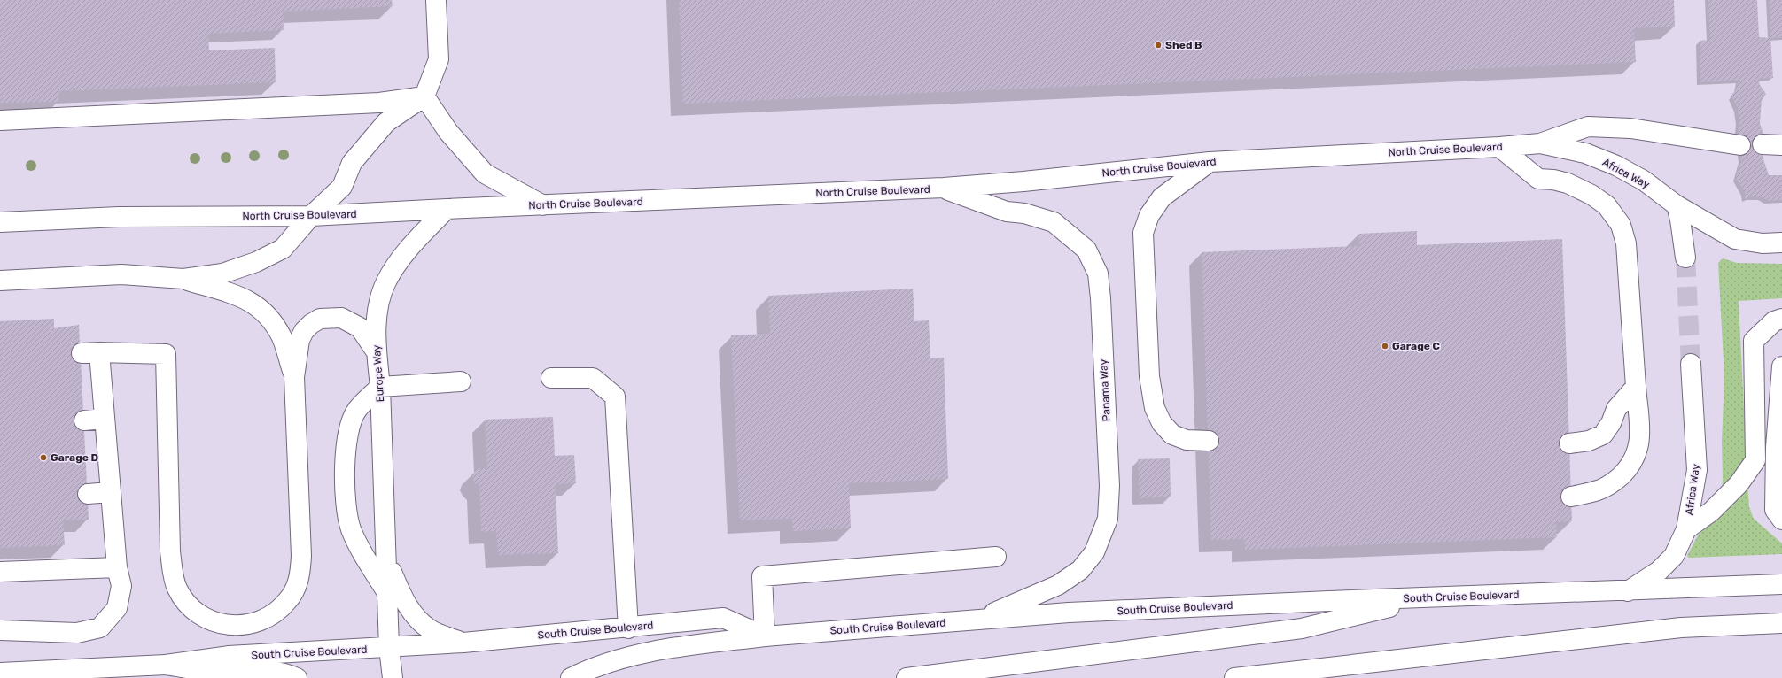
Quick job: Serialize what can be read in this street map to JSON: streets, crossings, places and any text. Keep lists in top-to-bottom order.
{
  "streets": {
    "main road": [
      "North Cruise Boulevard",
      "Africa Way",
      "Europe Way",
      "Panama Way",
      "South Cruise Boulevard"
    ]
  },
  "crossings": [
    ["North Cruise Boulevard", "Africa Way"],
    ["North Cruise Boulevard", "Europe Way"],
    ["North Cruise Boulevard", "Panama Way"],
    ["Africa Way", "South Cruise Boulevard"],
    ["Europe Way", "South Cruise Boulevard"],
    ["Panama Way", "South Cruise Boulevard"]
  ],
  "places": ["Shed B", "Garage C", "Garage D"]
}
